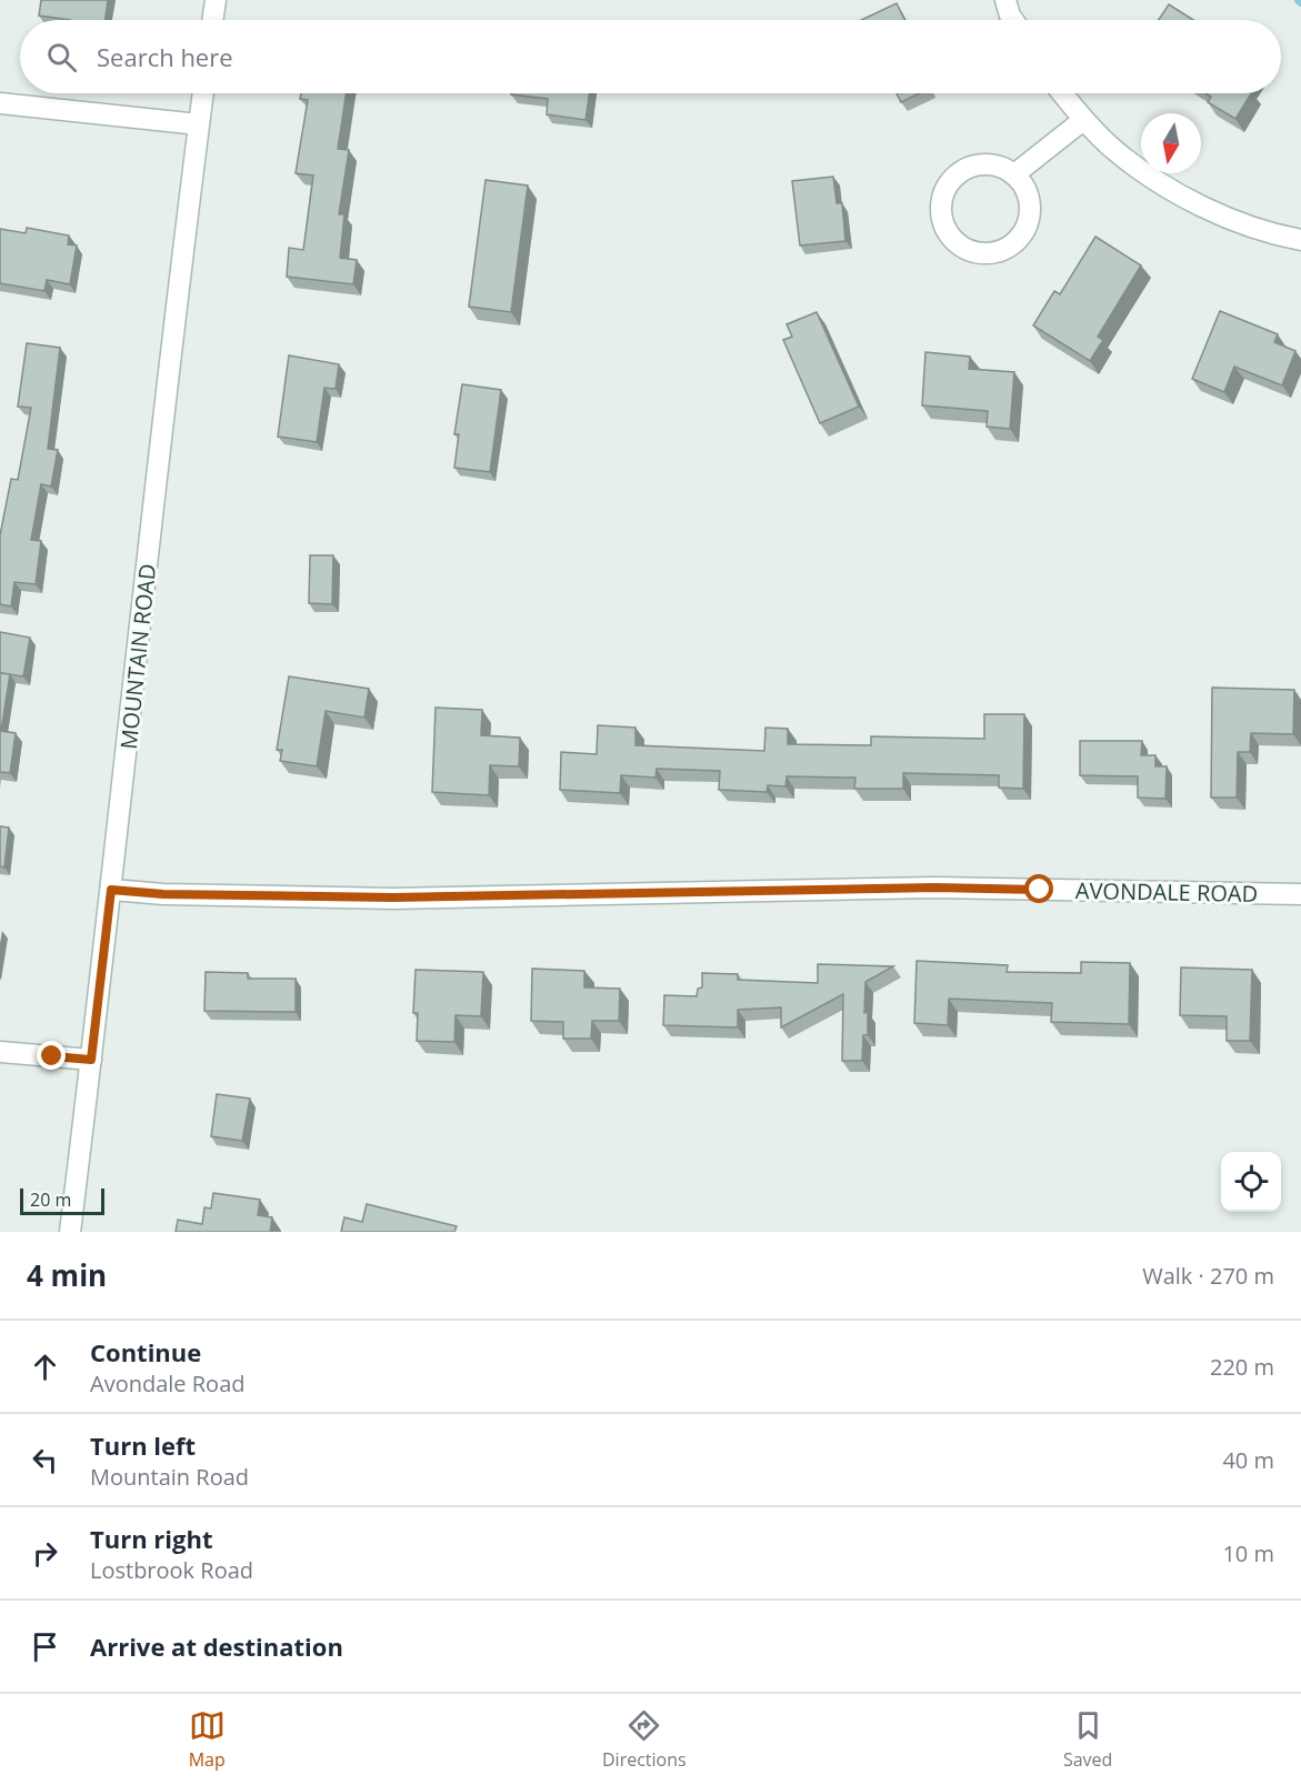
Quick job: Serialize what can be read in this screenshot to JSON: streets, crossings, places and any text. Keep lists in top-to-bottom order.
{
  "streets": {
    "street": ["MOUNTAIN ROAD", "AVONDALE ROAD"]
  },
  "crossings": [
    ["MOUNTAIN ROAD", "AVONDALE ROAD"]
  ],
  "scale_bar": "20 m",
  "north": "bottom",
  "page": {
    "search": "Search here",
    "scale": "20 m",
    "heading": ["4 min", "Walk · 270 m"],
    "list": [
      ["Continue", "Avondale Road", "220 m"],
      ["Turn left", "Mountain Road", "40 m"],
      ["Turn right", "Lostbrook Road", "10 m"],
      "Arrive at destination"
    ],
    "nav": ["Map", "Directions", "Saved"]
  }
}
